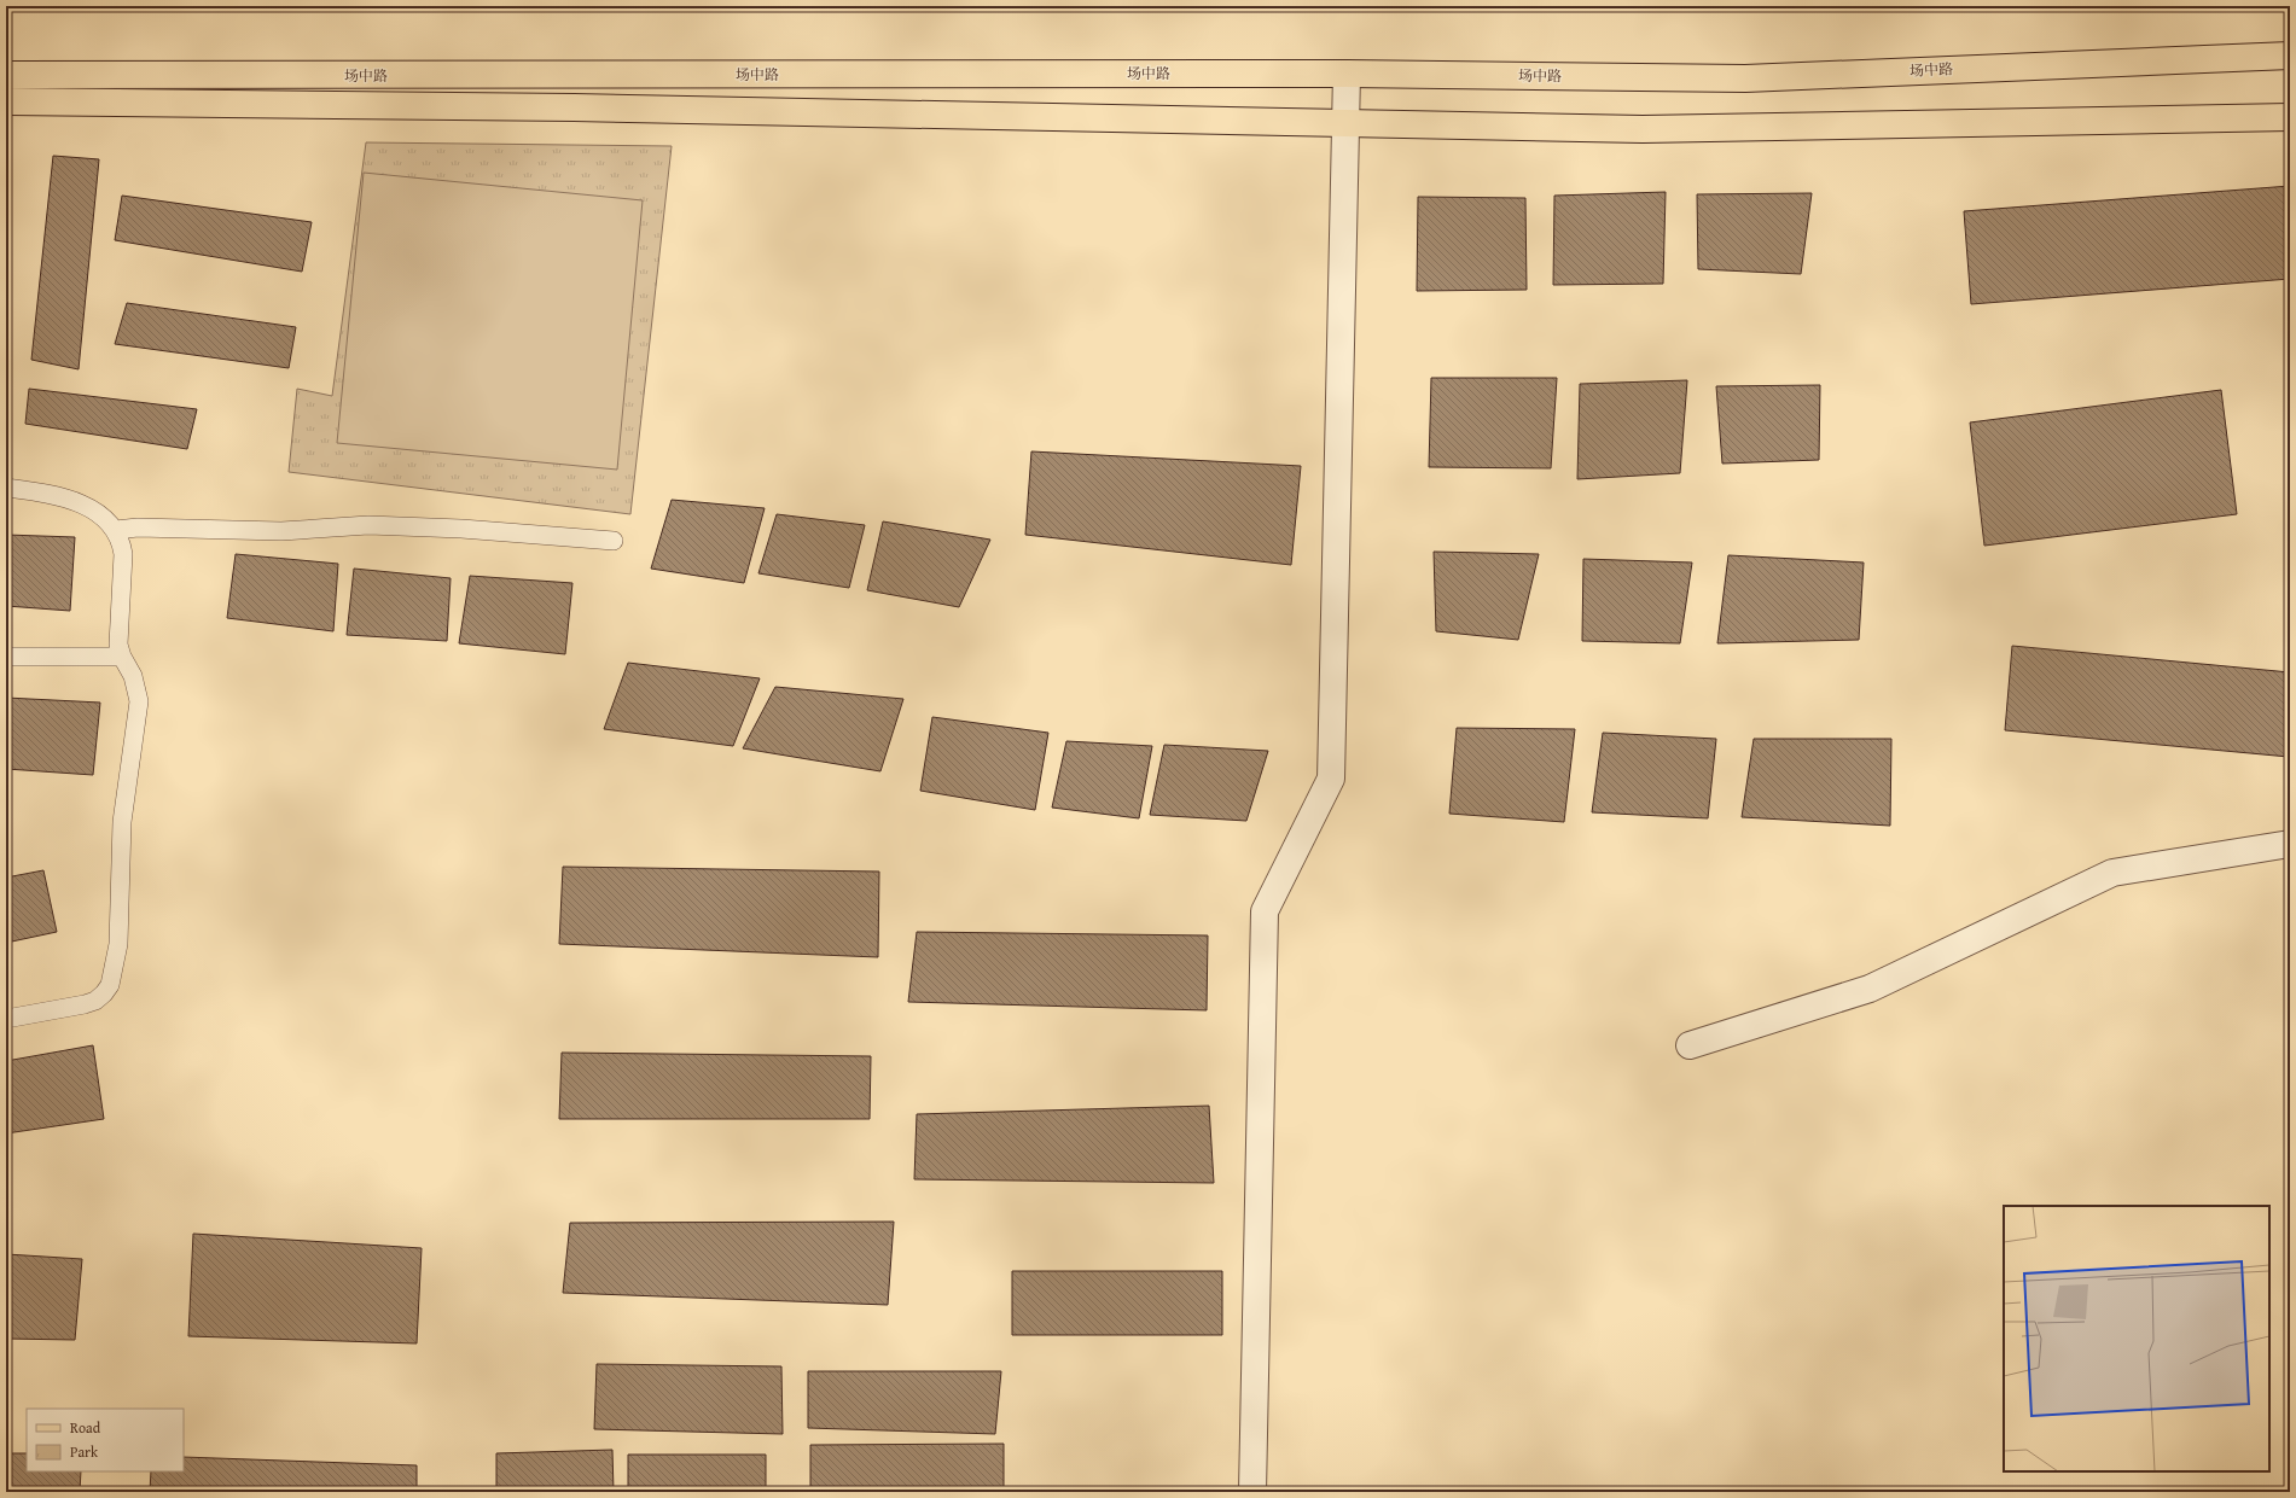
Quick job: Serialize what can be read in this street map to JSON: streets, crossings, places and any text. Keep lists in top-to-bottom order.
{
  "streets": {
    "main road": ["场中路"]
  },
  "legend": ["Road", "Park"]
}
